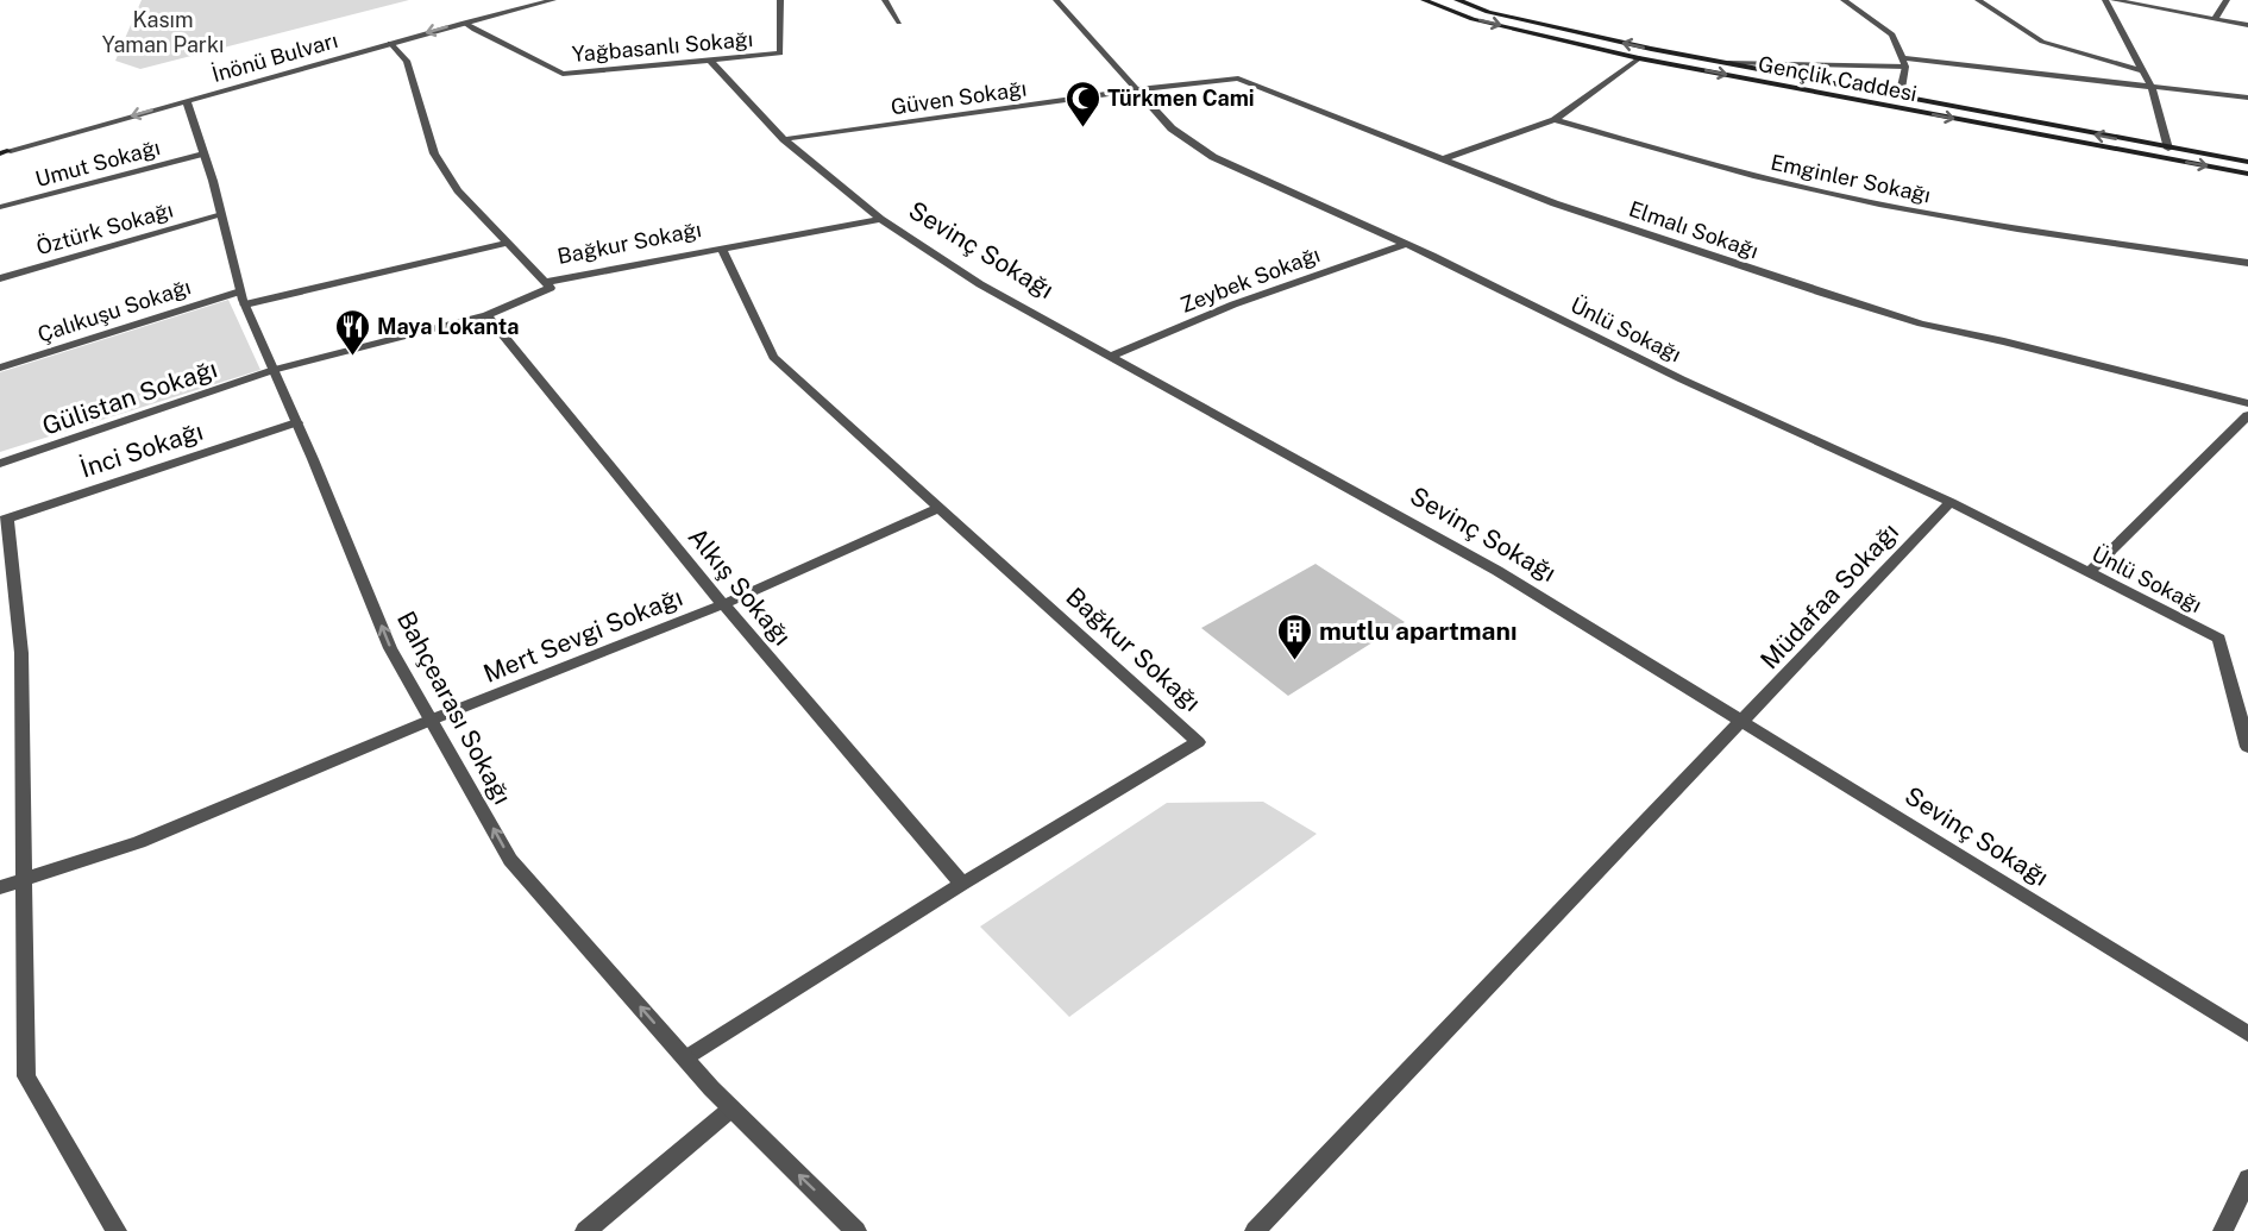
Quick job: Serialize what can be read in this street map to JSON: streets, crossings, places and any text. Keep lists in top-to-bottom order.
{
  "streets": {
    "main road": ["Gençlik Caddesi"],
    "street": [
      "Yağbasanlı Sokağı",
      "İnönü Bulvarı",
      "Güven Sokağı",
      "Umut Sokağı",
      "Emginler Sokağı",
      "Öztürk Sokağı",
      "Elmalı Sokağı",
      "Bağkur Sokağı",
      "Sevinç Sokağı",
      "Zeybek Sokağı",
      "Çalıkuşu Sokağı",
      "Ünlü Sokağı",
      "Gülistan Sokağı",
      "İnci Sokağı",
      "Alkış Sokağı",
      "Müdafaa Sokağı",
      "Mert Sevgi Sokağı",
      "Bahçearası Sokağı"
    ]
  },
  "crossings": [
    ["Yağbasanlı Sokağı", "İnönü Bulvarı"],
    ["Yağbasanlı Sokağı", "Sevinç Sokağı"],
    ["İnönü Bulvarı", "Bahçearası Sokağı"],
    ["Güven Sokağı", "Elmalı Sokağı"],
    ["Güven Sokağı", "Sevinç Sokağı"],
    ["Güven Sokağı", "Ünlü Sokağı"],
    ["Umut Sokağı", "Bahçearası Sokağı"],
    ["Öztürk Sokağı", "Bahçearası Sokağı"],
    ["Elmalı Sokağı", "Ünlü Sokağı"],
    ["Bağkur Sokağı", "Sevinç Sokağı"],
    ["Bağkur Sokağı", "Gülistan Sokağı"],
    ["Bağkur Sokağı", "Alkış Sokağı"],
    ["Bağkur Sokağı", "Mert Sevgi Sokağı"],
    ["Bağkur Sokağı", "Bahçearası Sokağı"],
    ["Sevinç Sokağı", "Zeybek Sokağı"],
    ["Sevinç Sokağı", "Müdafaa Sokağı"],
    ["Zeybek Sokağı", "Ünlü Sokağı"],
    ["Çalıkuşu Sokağı", "Bahçearası Sokağı"],
    ["Ünlü Sokağı", "Müdafaa Sokağı"],
    ["Gülistan Sokağı", "Alkış Sokağı"],
    ["Gülistan Sokağı", "Bahçearası Sokağı"],
    ["İnci Sokağı", "Bahçearası Sokağı"],
    ["Alkış Sokağı", "Mert Sevgi Sokağı"],
    ["Mert Sevgi Sokağı", "Bahçearası Sokağı"]
  ],
  "one_way": ["İnönü Bulvarı", "Bahçearası Sokağı"],
  "parks": ["Kasım Yaman Parkı"],
  "places": {
    "mosque": ["Türkmen Cami"],
    "restaurant": ["Maya Lokanta"],
    "building": ["mutlu apartmanı"]
  }
}
